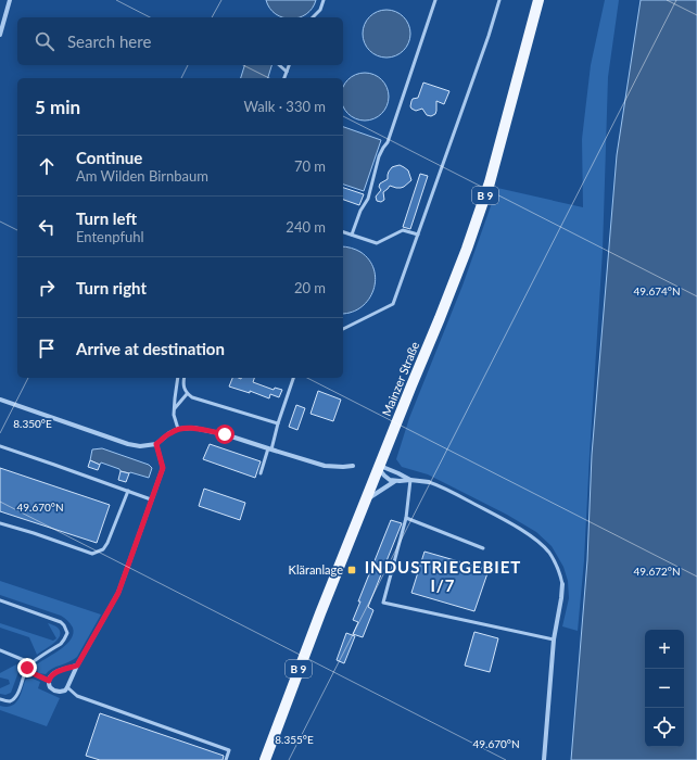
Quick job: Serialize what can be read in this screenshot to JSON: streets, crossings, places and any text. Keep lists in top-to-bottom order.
{
  "streets": {
    "main road": ["B 9", "Mainzer Straße"]
  },
  "districts": ["INDUSTRIEGEBIET I/7"],
  "places": {
    "transit": ["Kläranlage"]
  },
  "page": {
    "search": "Search here",
    "heading": ["5 min", "Walk · 330 m"],
    "list": [
      ["Continue", "Am Wilden Birnbaum", "70 m"],
      ["Turn left", "Entenpfuhl", "240 m"],
      ["Turn right", "20 m"],
      "Arrive at destination"
    ],
    "map_buttons": ["+", "−"]
  },
  "coordinates": [
    "49.674°N",
    "8.350°E",
    "49.670°N",
    "49.672°N",
    "8.355°E"
  ]
}
